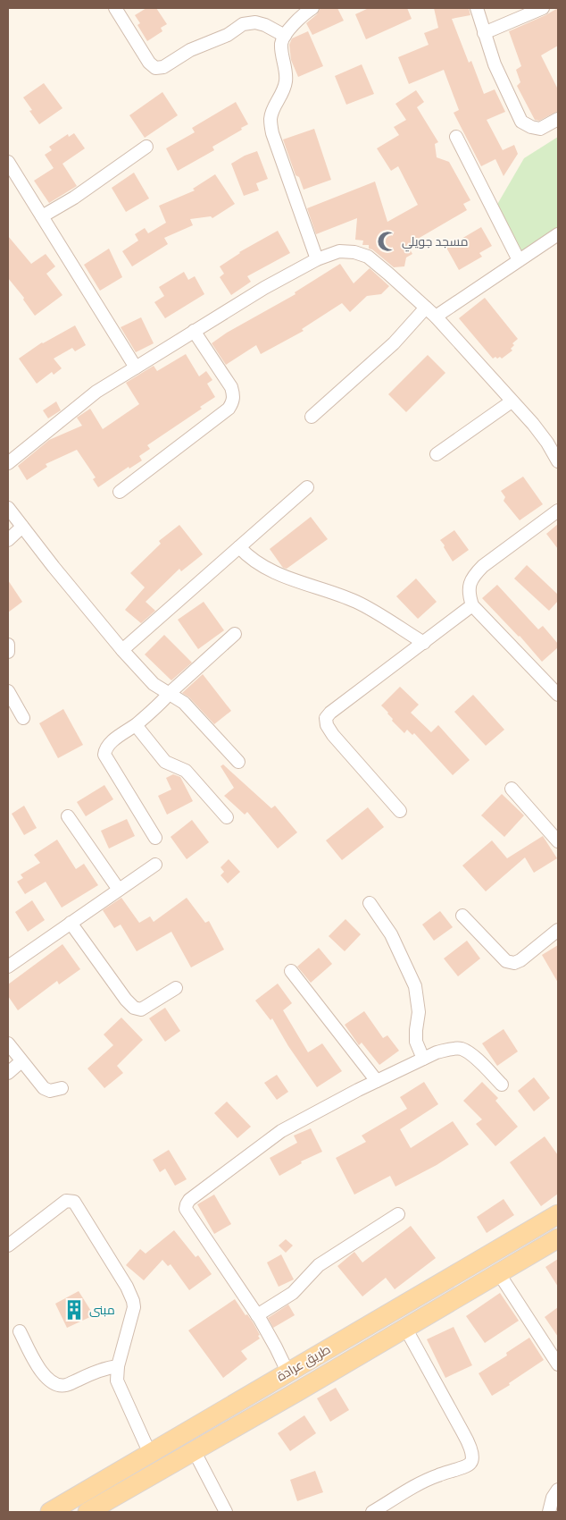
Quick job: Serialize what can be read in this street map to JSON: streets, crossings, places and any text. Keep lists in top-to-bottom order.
{
  "streets": {
    "main road": ["طريق عرادة"]
  },
  "places": {
    "mosque": ["مسجد جويلي"],
    "building": ["مبنى"]
  }
}
